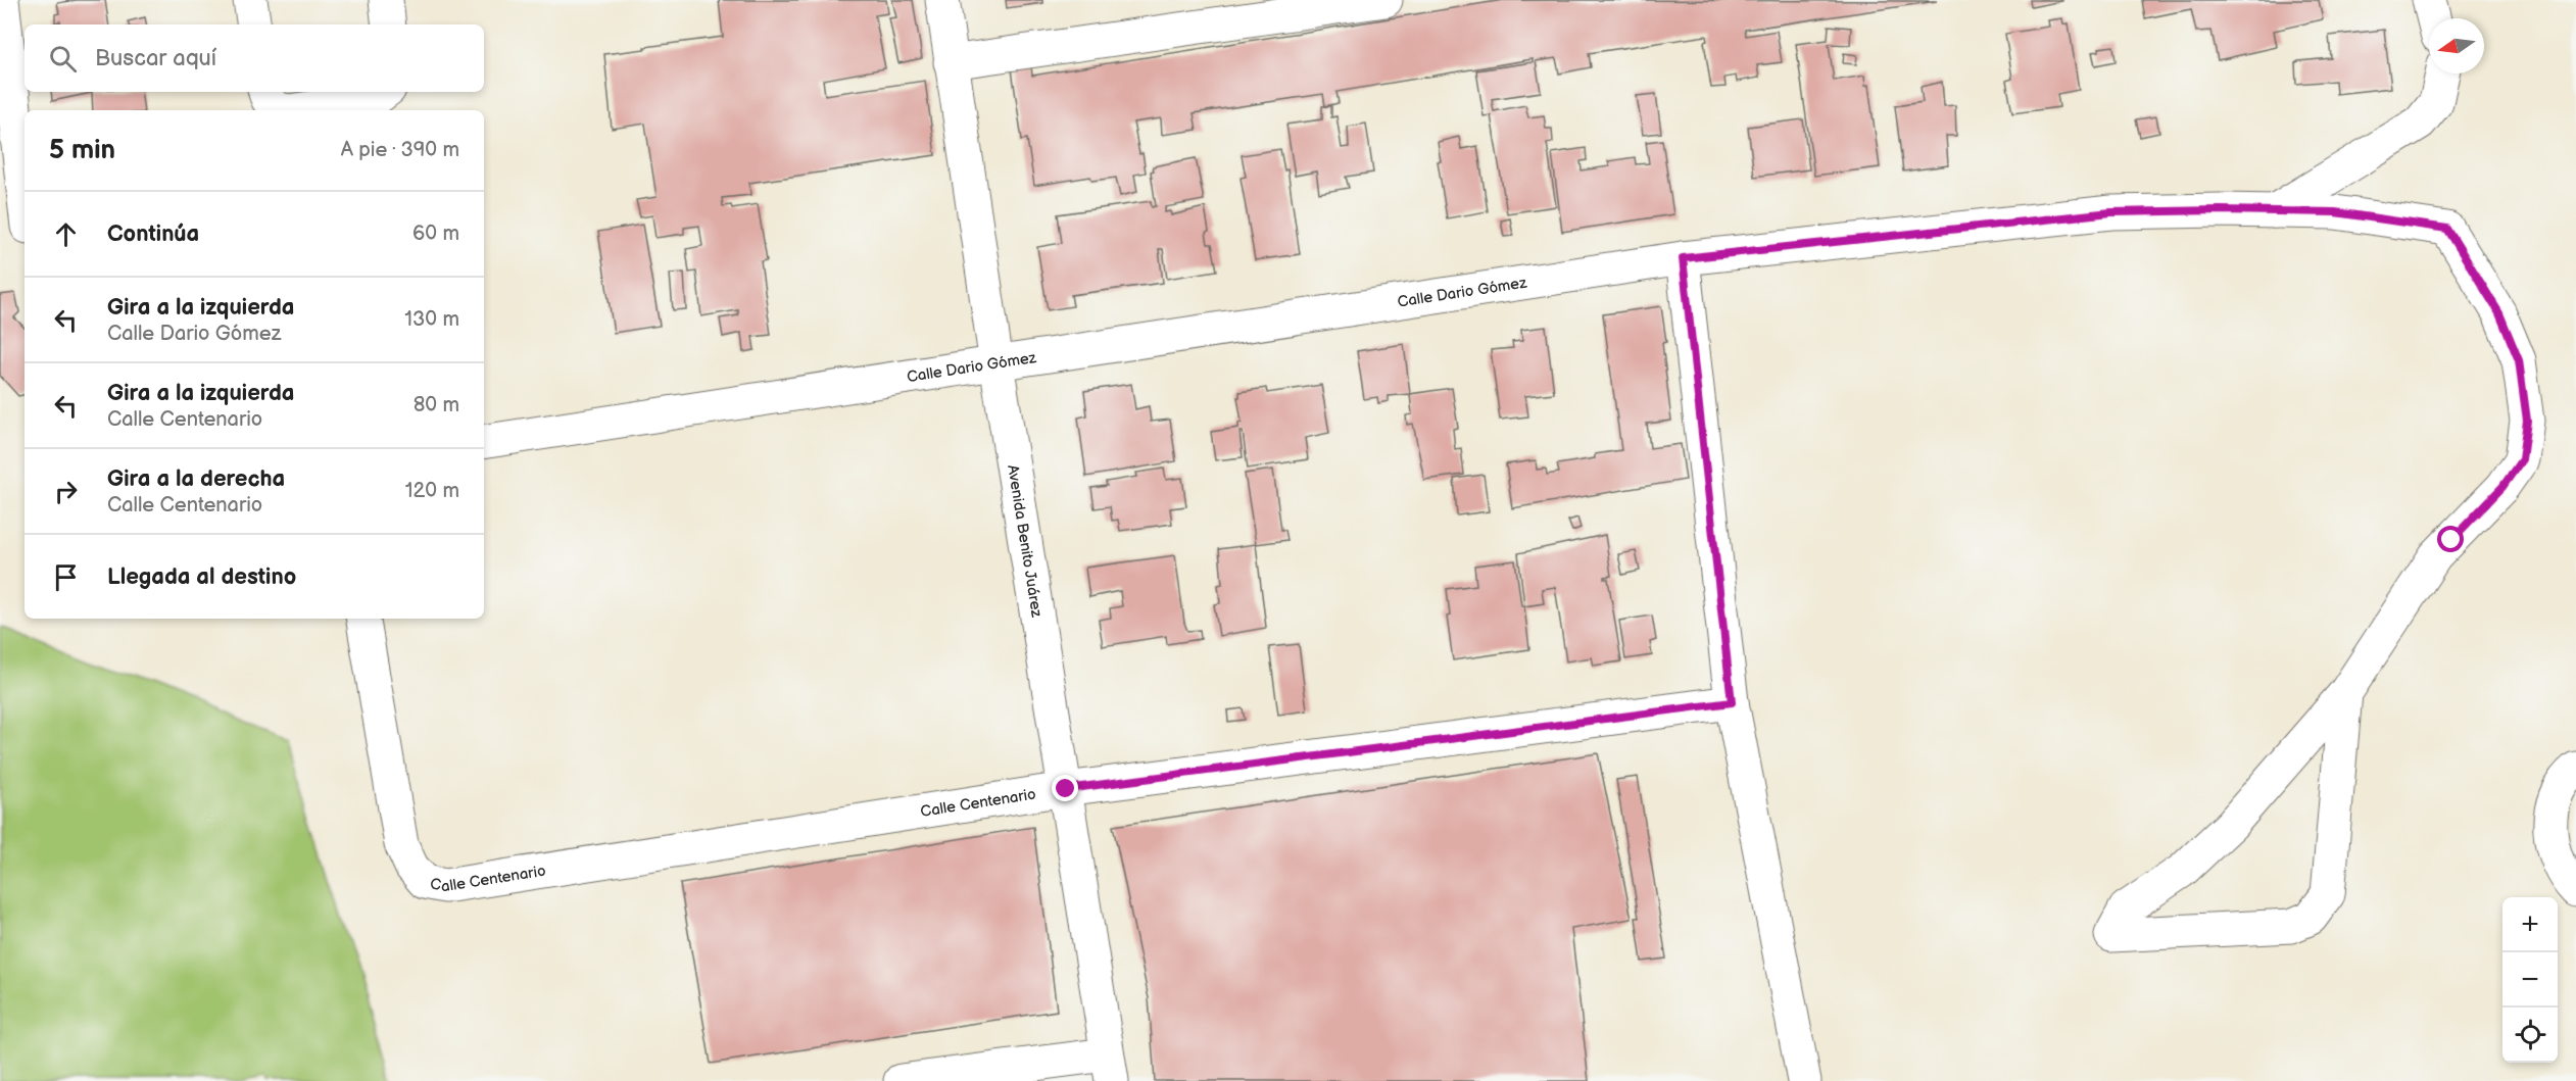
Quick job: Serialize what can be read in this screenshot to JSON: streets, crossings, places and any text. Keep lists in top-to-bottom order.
{
  "streets": {
    "street": ["Calle Dario Gómez", "Avenida Benito Juárez", "Calle Centenario"]
  },
  "crossings": [
    ["Calle Dario Gómez", "Avenida Benito Juárez"],
    ["Avenida Benito Juárez", "Calle Centenario"]
  ],
  "north": "left",
  "page": {
    "search": "Buscar aquí",
    "heading": ["5 min", "A pie · 390 m"],
    "list": [
      ["Continúa", "60 m"],
      ["Gira a la izquierda", "Calle Dario Gómez", "130 m"],
      ["Gira a la izquierda", "Calle Centenario", "80 m"],
      ["Gira a la derecha", "Calle Centenario", "120 m"],
      "Llegada al destino"
    ],
    "map_buttons": ["+", "−"]
  }
}
